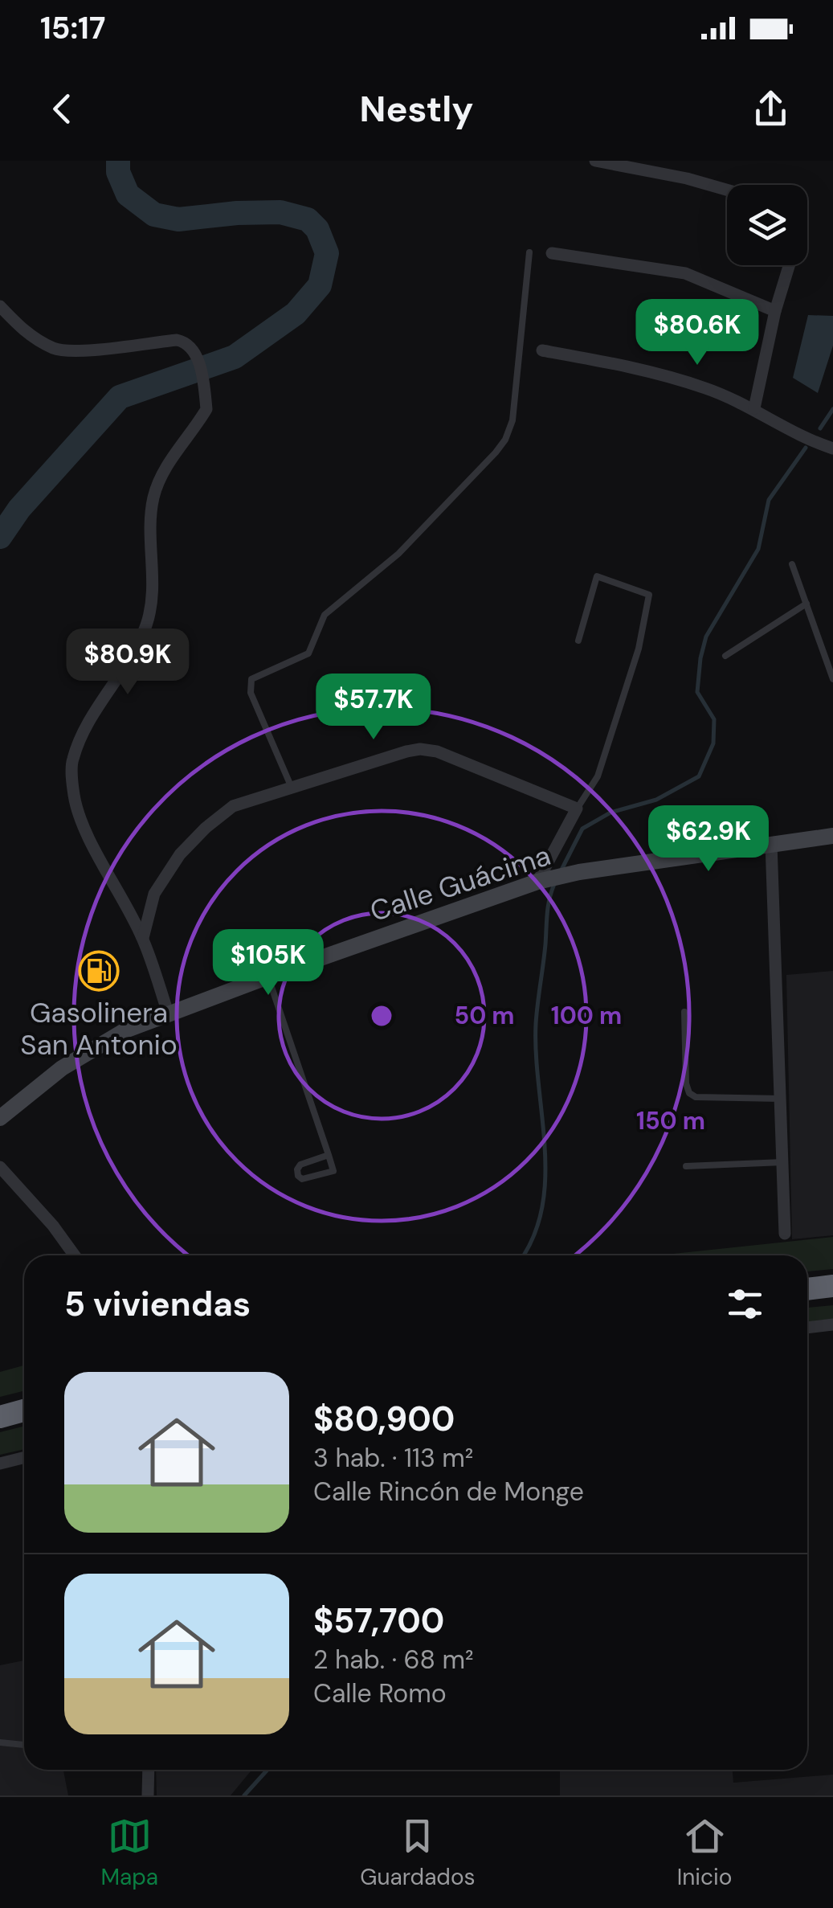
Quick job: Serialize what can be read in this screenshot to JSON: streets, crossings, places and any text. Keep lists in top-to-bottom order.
{
  "streets": {
    "main road": ["Calle Guácima"]
  },
  "places": {
    "fuel station": ["Gasolinera San Antonio"]
  },
  "page": {
    "status": "15:17",
    "header": "Nestly",
    "price": [
      "$80.6K",
      "$80.9K",
      "$57.7K",
      "$62.9K",
      "$105K"
    ],
    "heading": "5 viviendas",
    "list": [
      {
        "name": "$80,900",
        "note": "3 hab. · 113 m² · Calle Rincón de Monge"
      },
      {
        "name": "$57,700",
        "note": "2 hab. · 68 m² · Calle Romo"
      }
    ],
    "tabs": ["Mapa", "Guardados", "Inicio"]
  },
  "rings": ["50 m", "100 m", "150 m"]
}
